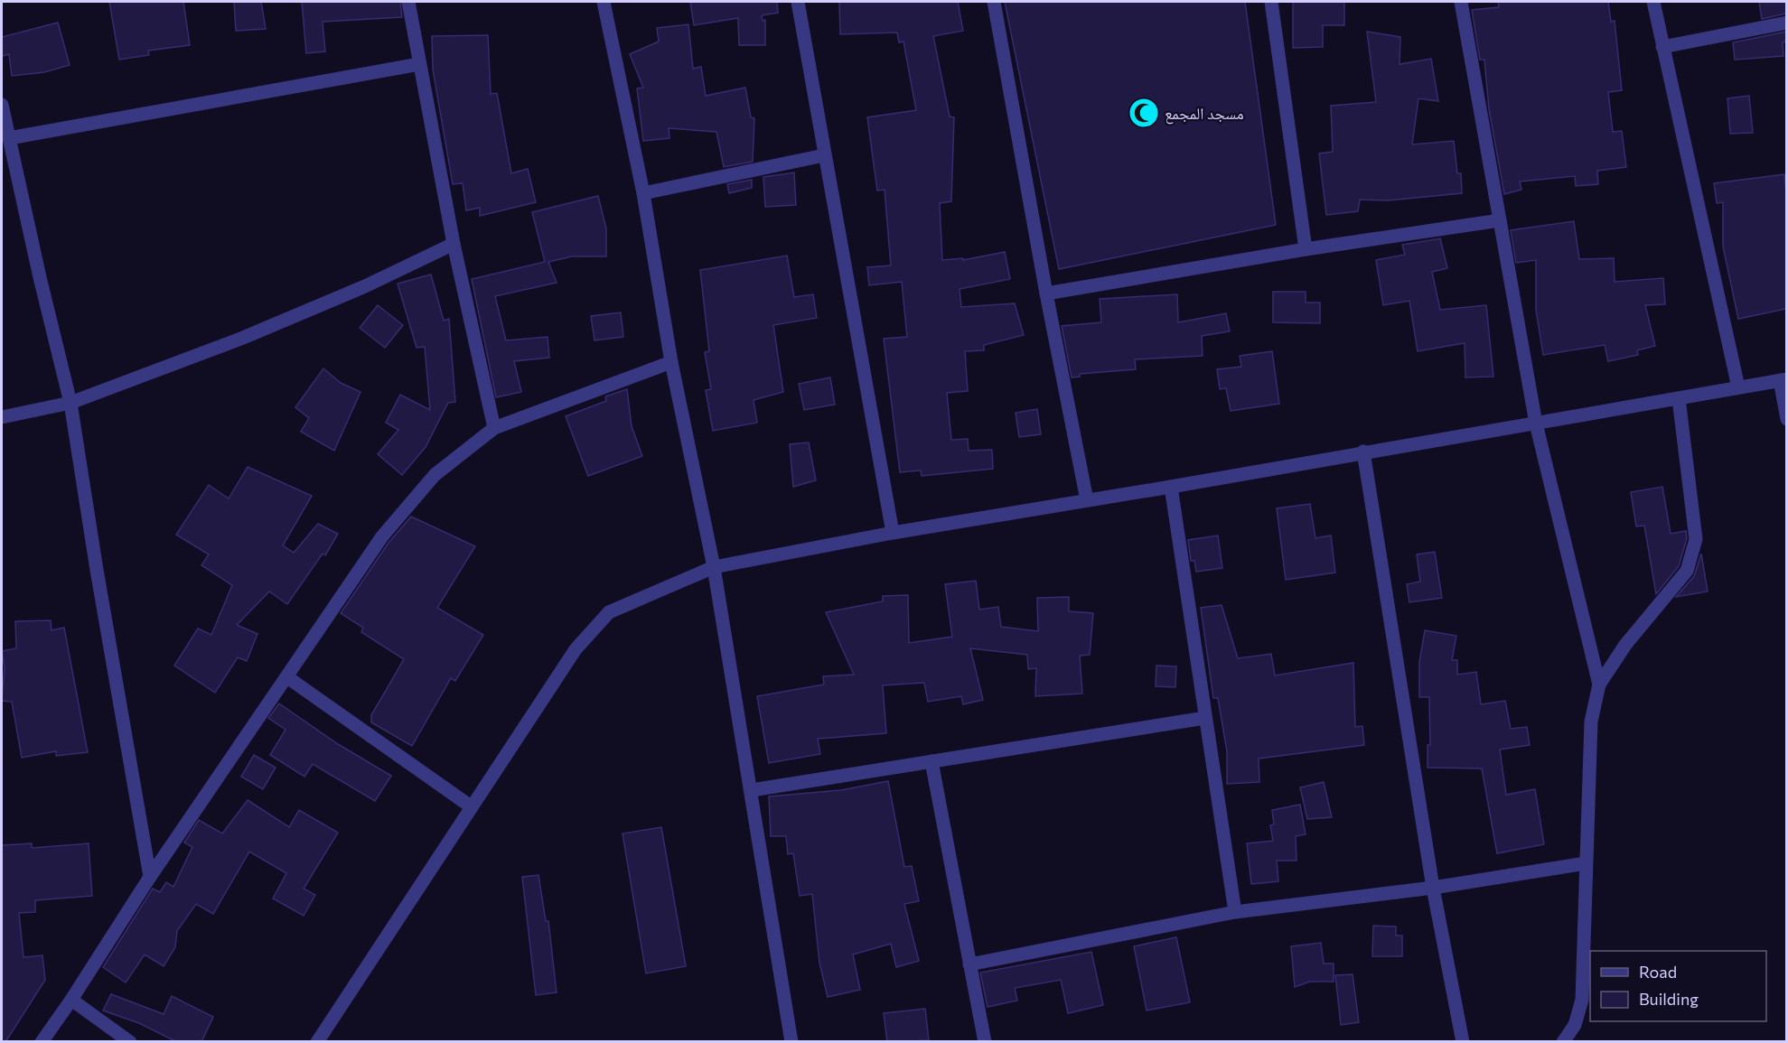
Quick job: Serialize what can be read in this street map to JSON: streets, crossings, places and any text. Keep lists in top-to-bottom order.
{
  "places": {
    "mosque": ["مسجد المجمع"]
  },
  "legend": ["Road", "Building"]
}
